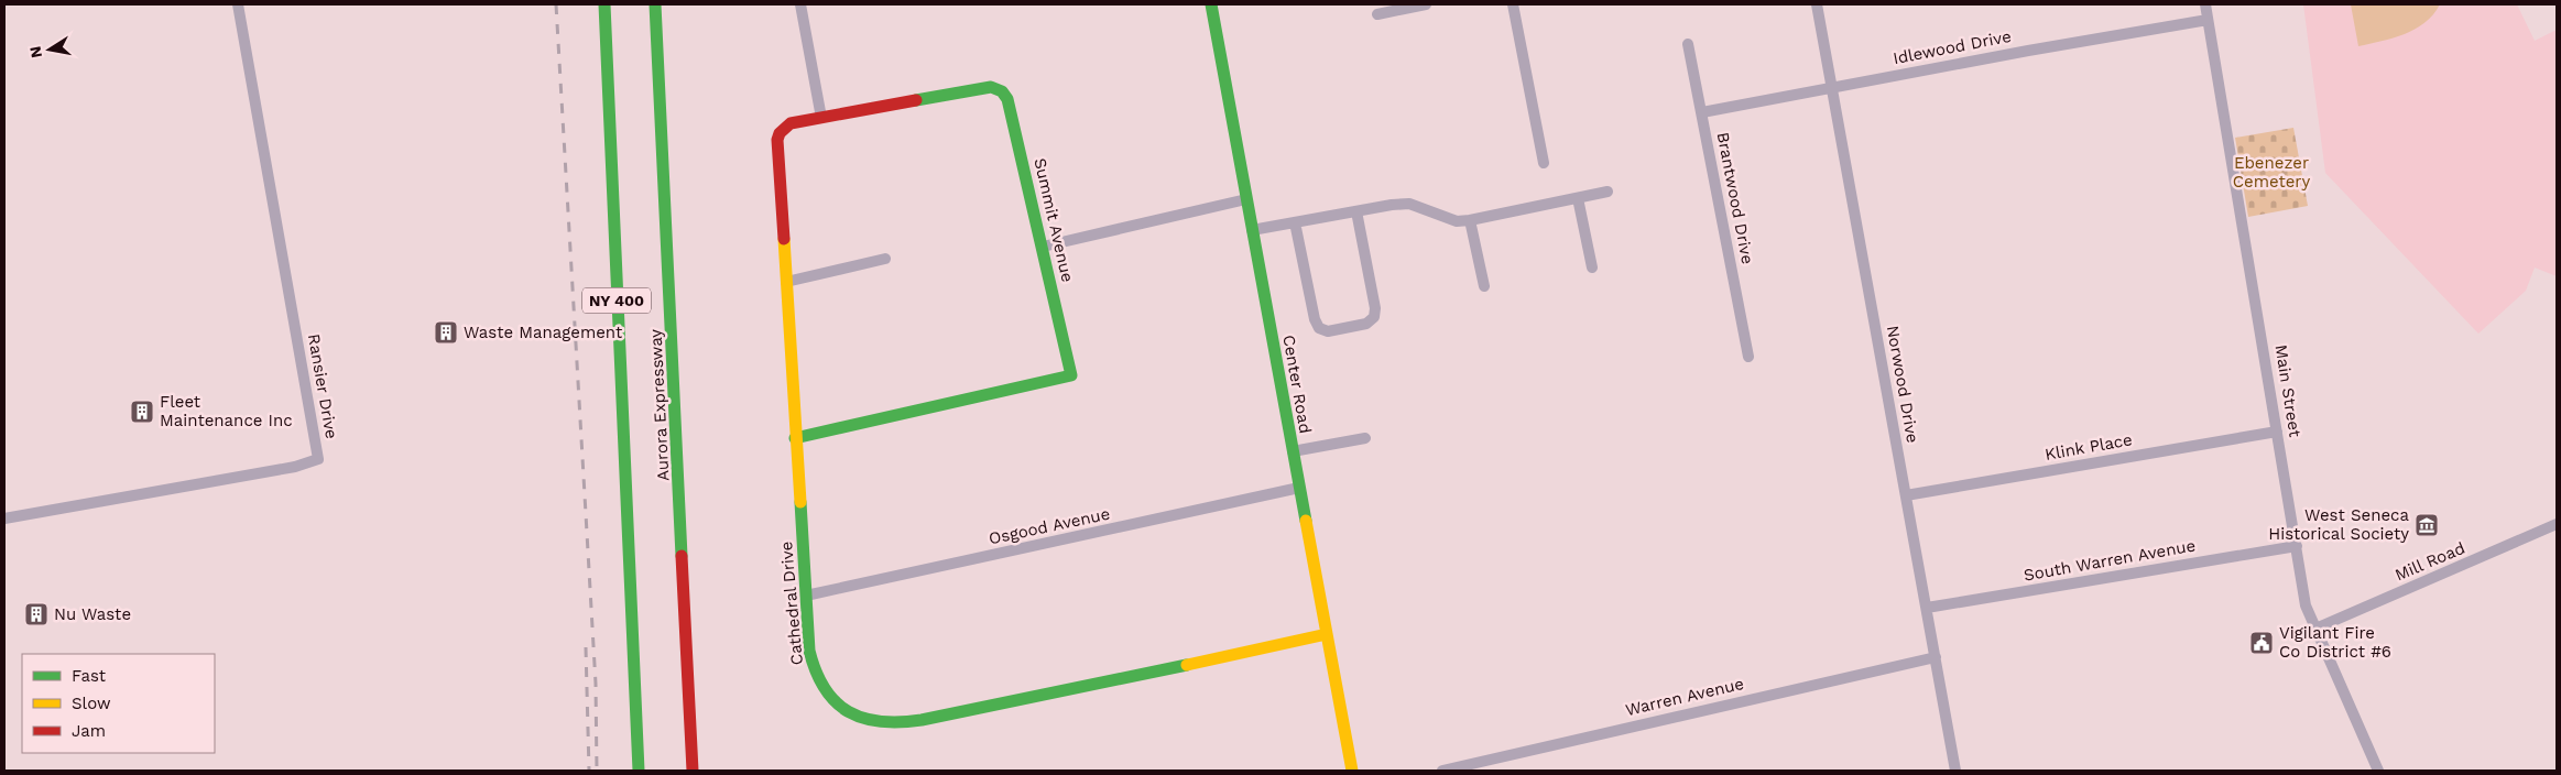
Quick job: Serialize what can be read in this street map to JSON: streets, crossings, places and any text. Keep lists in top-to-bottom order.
{
  "streets": {
    "main road": [
      "Summit Avenue",
      "NY 400",
      "Center Road",
      "Aurora Expressway",
      "Cathedral Drive"
    ],
    "street": [
      "Idlewood Drive",
      "Brantwood Drive",
      "Norwood Drive",
      "Ransier Drive",
      "Main Street",
      "Klink Place",
      "Osgood Avenue",
      "South Warren Avenue",
      "Mill Road",
      "Warren Avenue"
    ]
  },
  "crossings": [
    ["Idlewood Drive", "Brantwood Drive"],
    ["Idlewood Drive", "Norwood Drive"],
    ["Idlewood Drive", "Main Street"],
    ["Summit Avenue", "Cathedral Drive"],
    ["Center Road", "Osgood Avenue"],
    ["Center Road", "Cathedral Drive"],
    ["Norwood Drive", "Klink Place"],
    ["Norwood Drive", "South Warren Avenue"],
    ["Norwood Drive", "Warren Avenue"],
    ["Main Street", "Klink Place"],
    ["Main Street", "South Warren Avenue"],
    ["Main Street", "Mill Road"],
    ["Osgood Avenue", "Cathedral Drive"]
  ],
  "parks": ["Ebenezer Cemetery"],
  "places": {
    "building": ["Waste Management", "Fleet Maintenance Inc", "Nu Waste"],
    "museum": ["West Seneca Historical Society"],
    "public building": ["Vigilant Fire Co District #6"]
  },
  "legend": ["Fast", "Slow", "Jam"],
  "north": "left"
}
